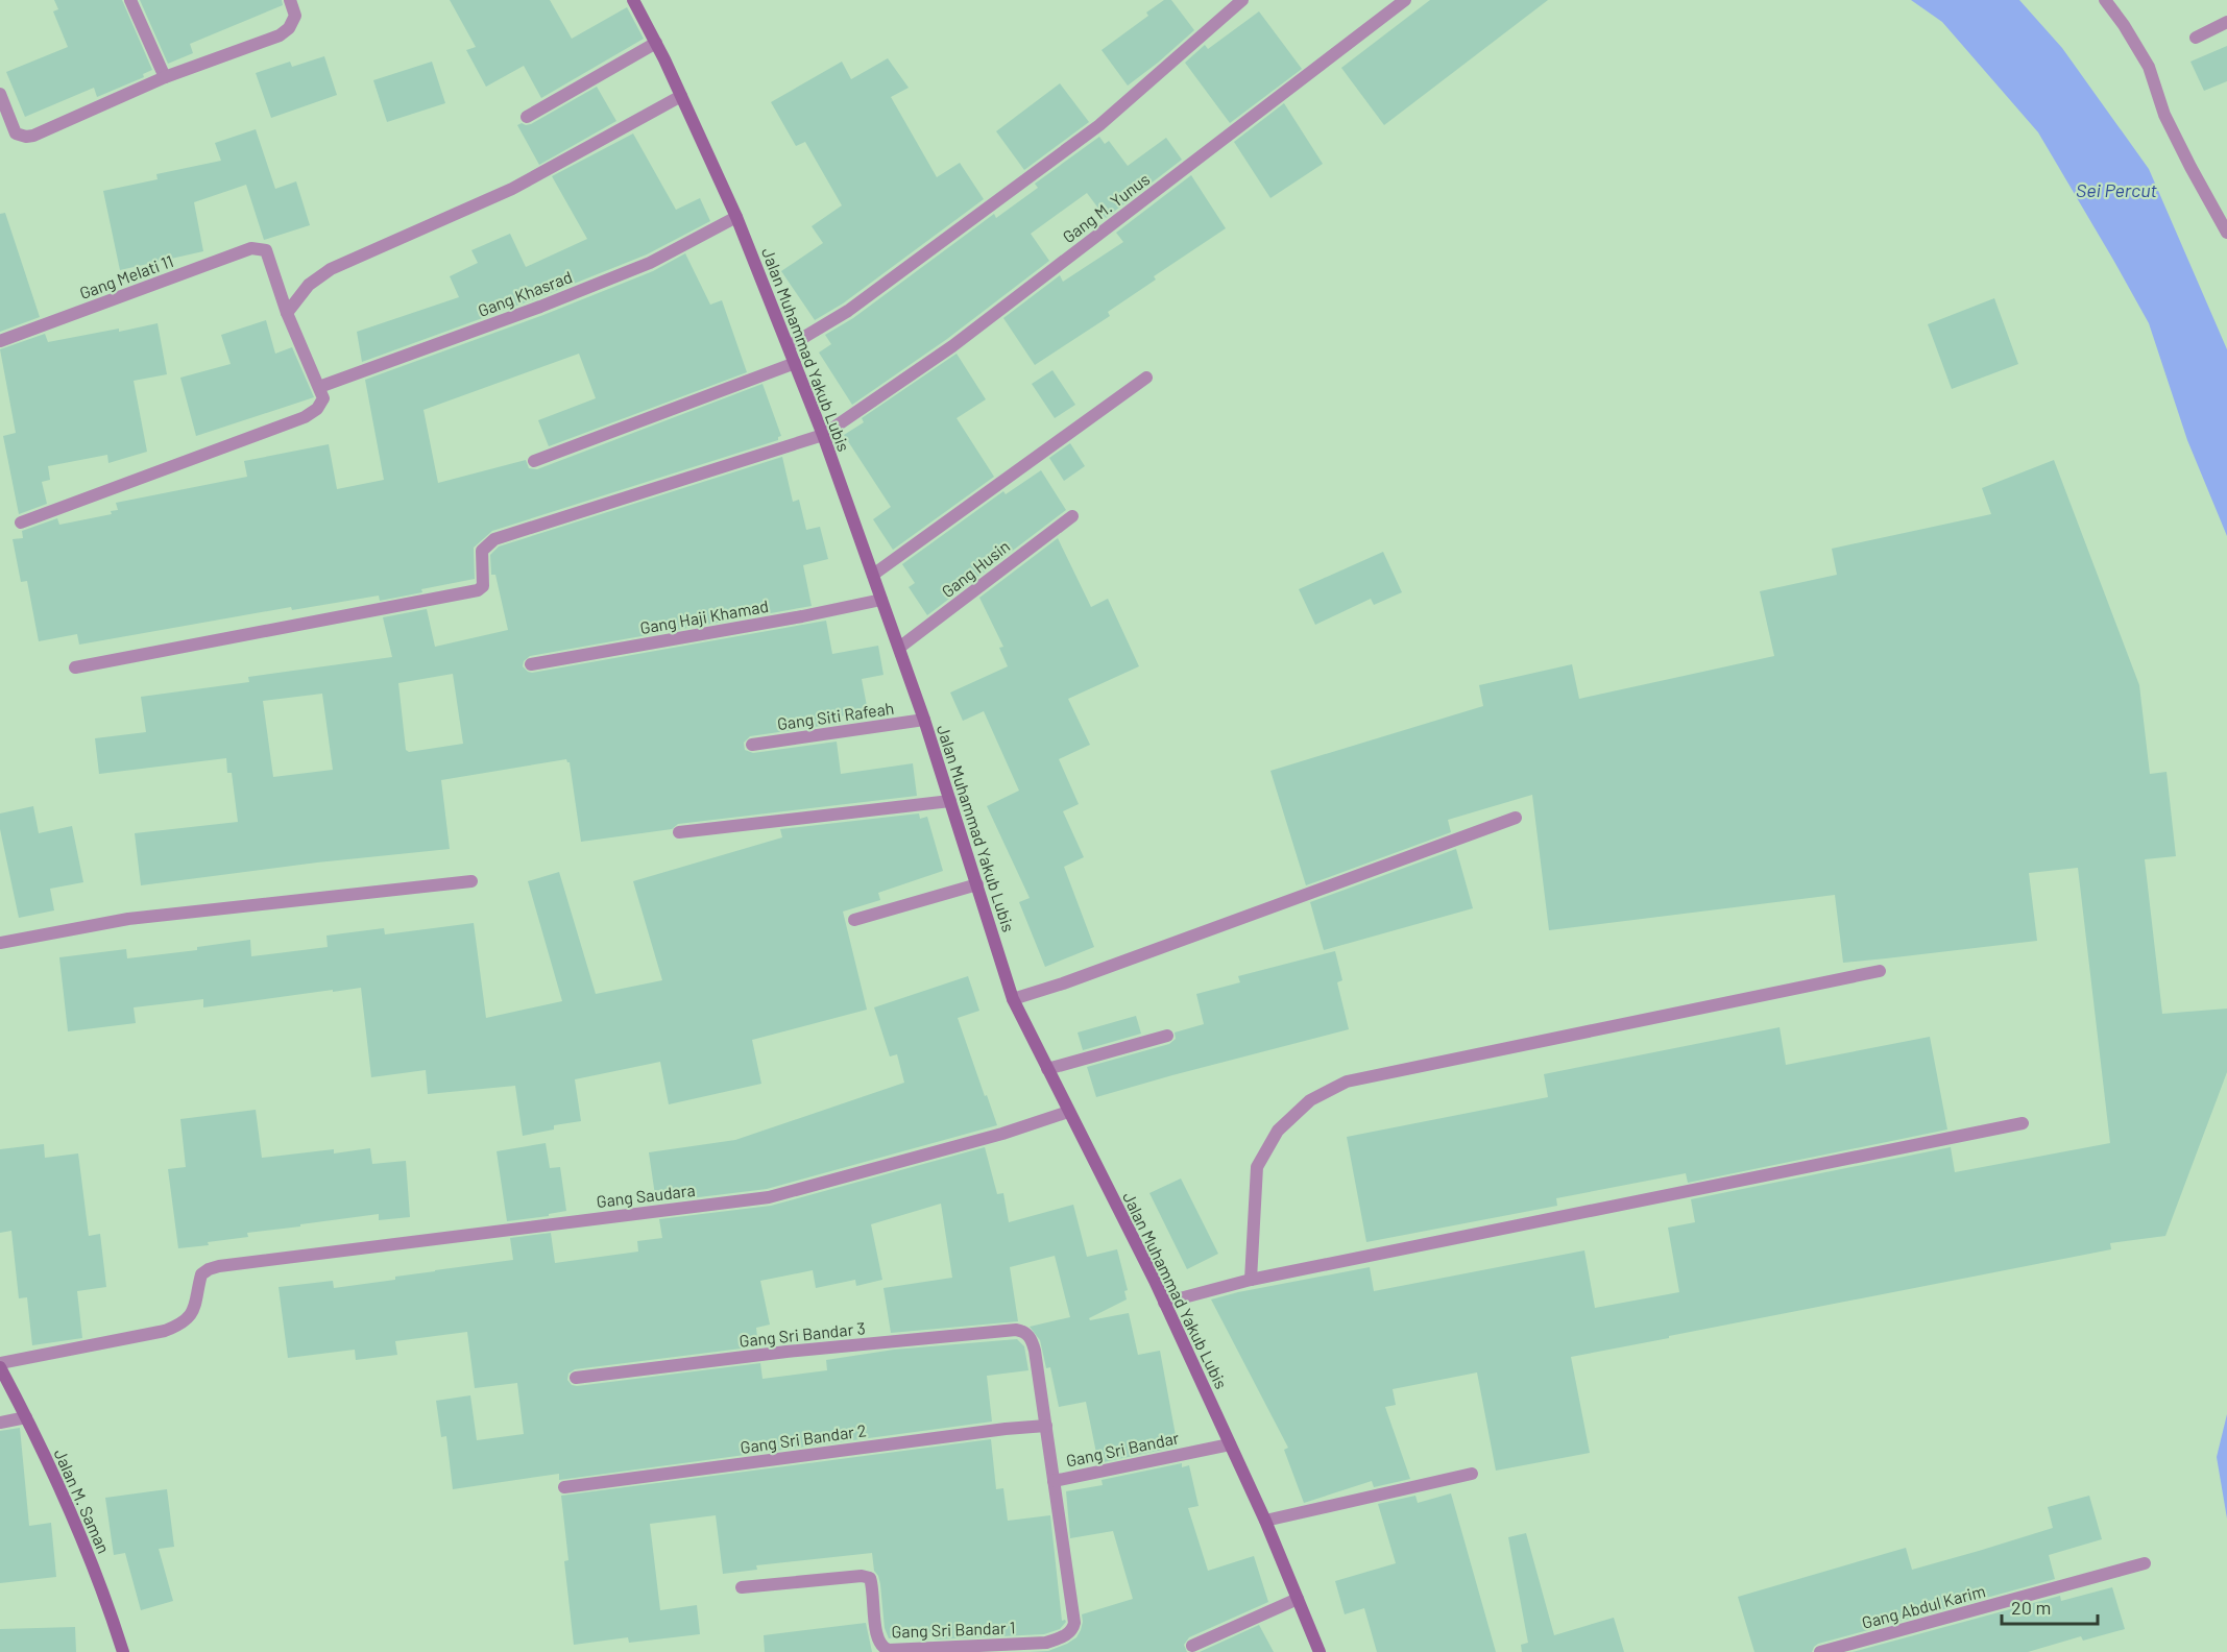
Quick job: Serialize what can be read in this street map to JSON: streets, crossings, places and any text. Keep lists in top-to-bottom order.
{
  "streets": {
    "main road": ["Jalan Muhammad Yakub Lubis", "Jalan M. Saman"],
    "street": [
      "Gang M. Yunus",
      "Gang Melati 11",
      "Gang Khasrad",
      "Gang Husin",
      "Gang Haji Khamad",
      "Gang Siti Rafeah",
      "Gang Saudara",
      "Gang Sri Bandar 3",
      "Gang Sri Bandar 2",
      "Gang Sri Bandar",
      "Gang Abdul Karim",
      "Gang Sri Bandar 1"
    ]
  },
  "crossings": [
    ["Gang M. Yunus", "Jalan Muhammad Yakub Lubis"],
    ["Gang Khasrad", "Jalan Muhammad Yakub Lubis"],
    ["Jalan Muhammad Yakub Lubis", "Gang Husin"],
    ["Jalan Muhammad Yakub Lubis", "Gang Haji Khamad"],
    ["Jalan Muhammad Yakub Lubis", "Gang Siti Rafeah"],
    ["Jalan Muhammad Yakub Lubis", "Gang Saudara"],
    ["Jalan Muhammad Yakub Lubis", "Gang Sri Bandar"],
    ["Gang Saudara", "Jalan M. Saman"],
    ["Gang Sri Bandar 3", "Gang Sri Bandar"],
    ["Gang Sri Bandar 2", "Gang Sri Bandar"],
    ["Gang Sri Bandar", "Gang Sri Bandar 1"]
  ],
  "water": ["Sei Percut"],
  "scale_bar": "20 m"
}
